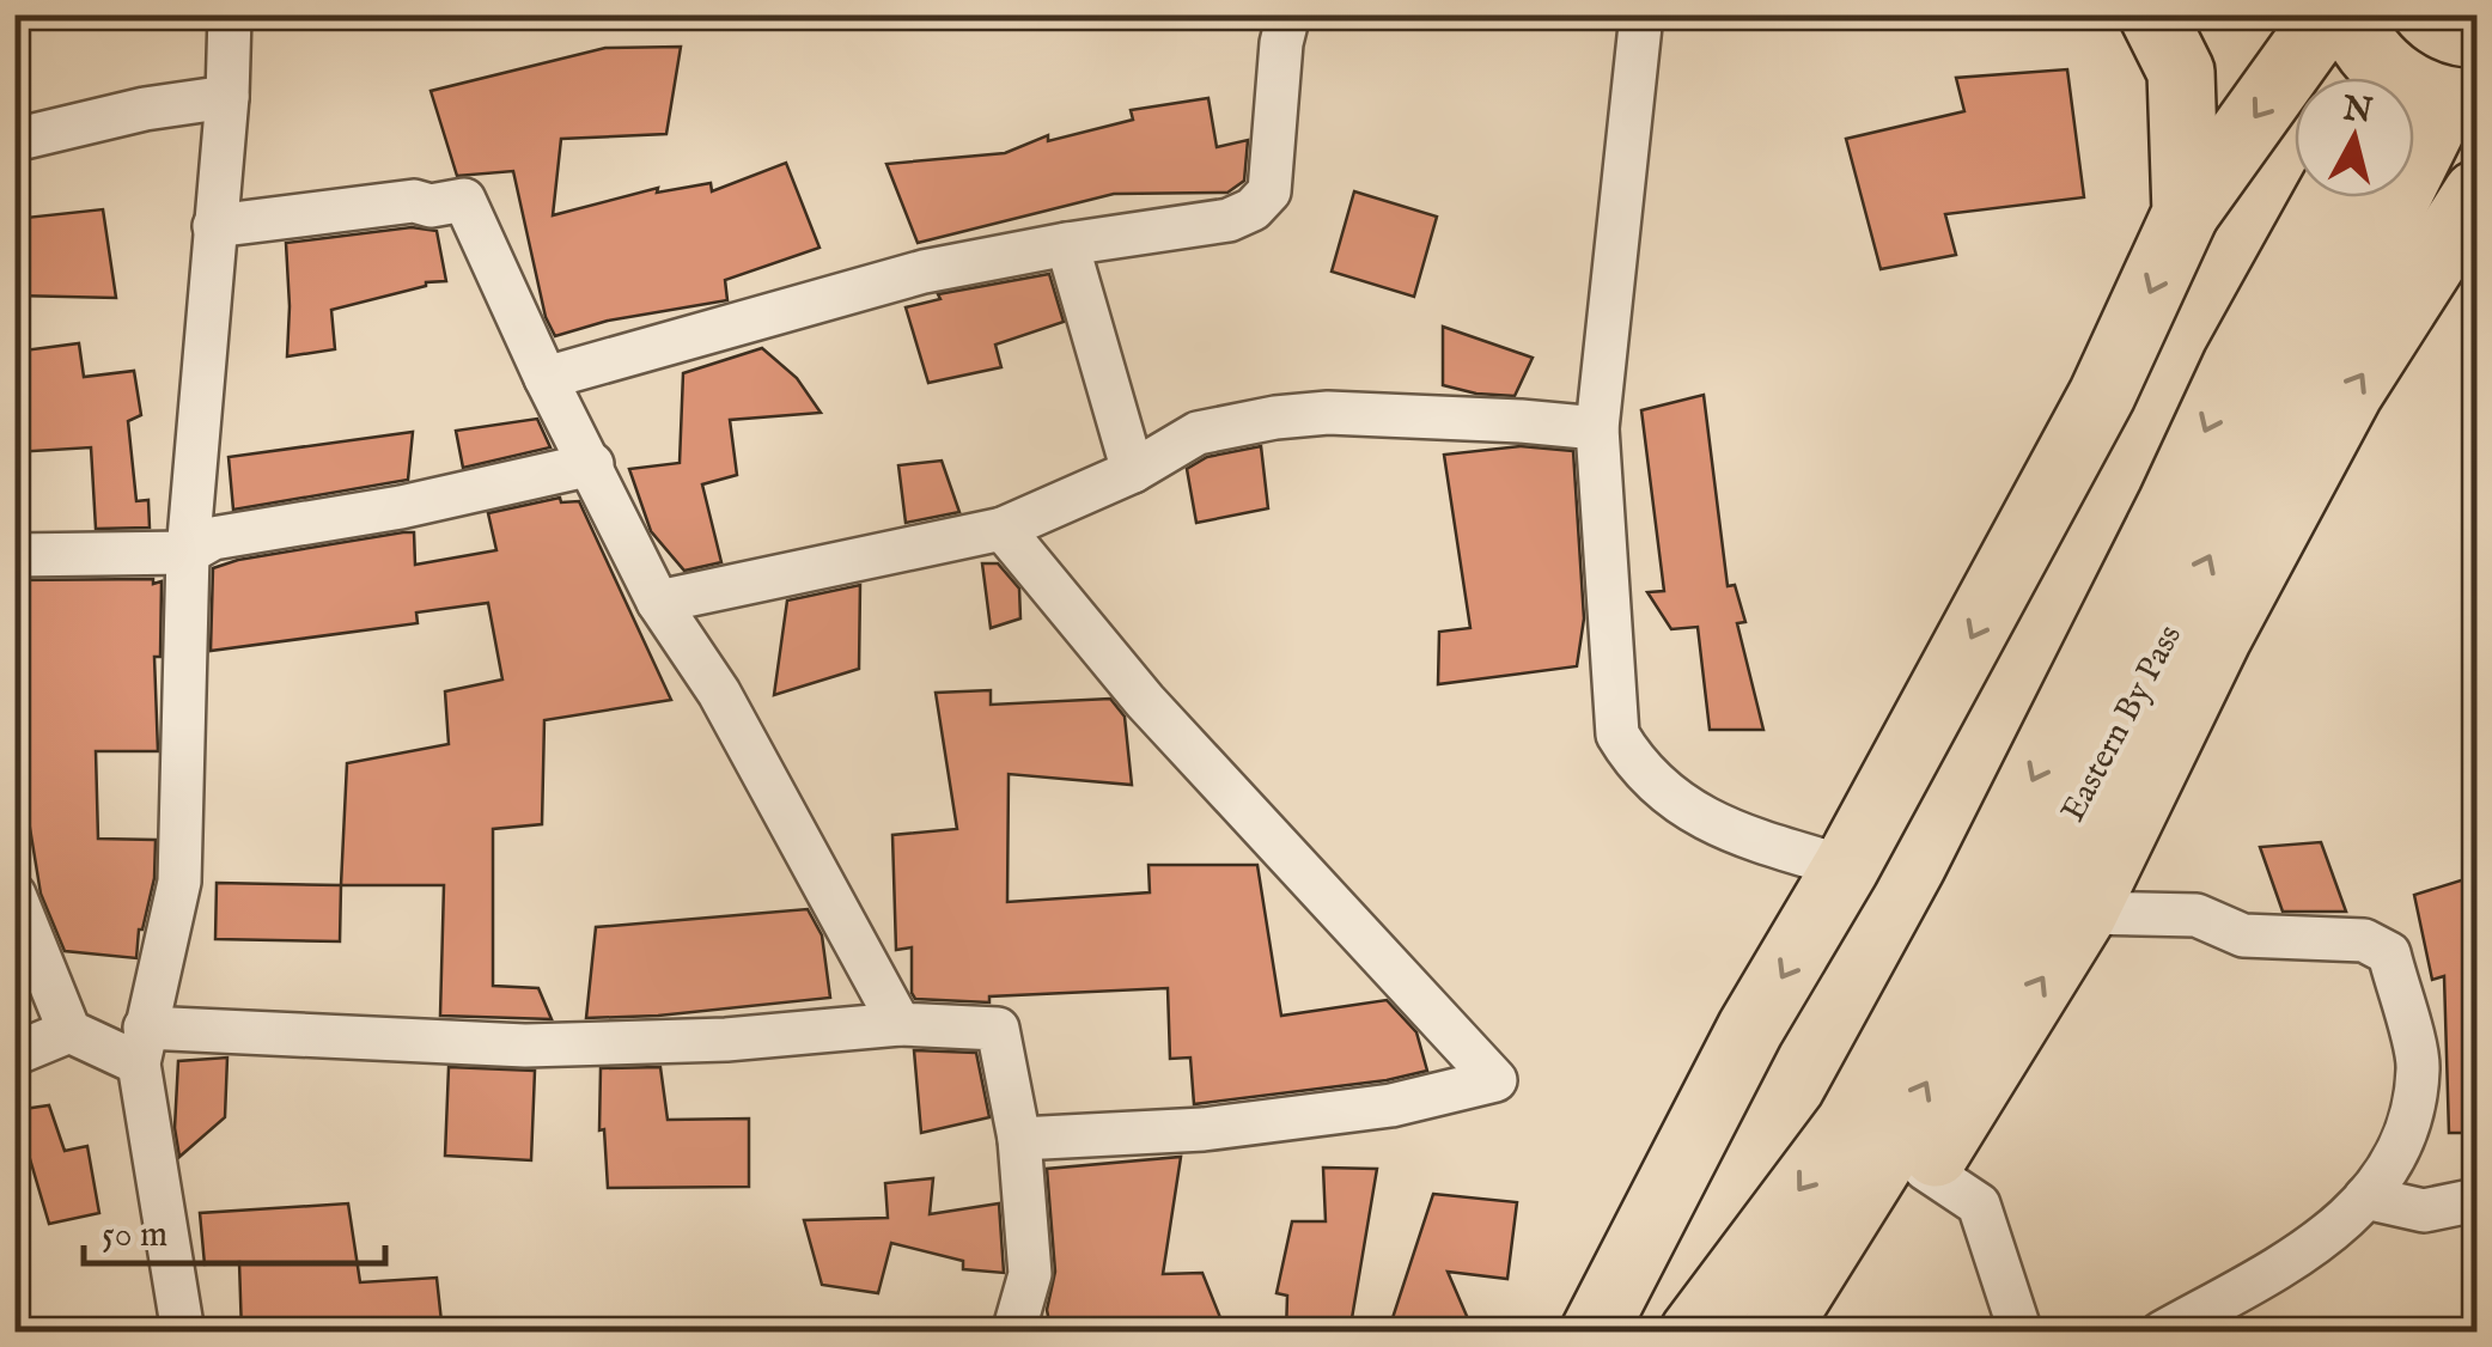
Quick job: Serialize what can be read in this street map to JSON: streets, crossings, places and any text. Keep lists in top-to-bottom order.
{
  "streets": {
    "main road": ["Eastern By Pass"]
  },
  "scale_bar": "50 m",
  "north": "top"
}
